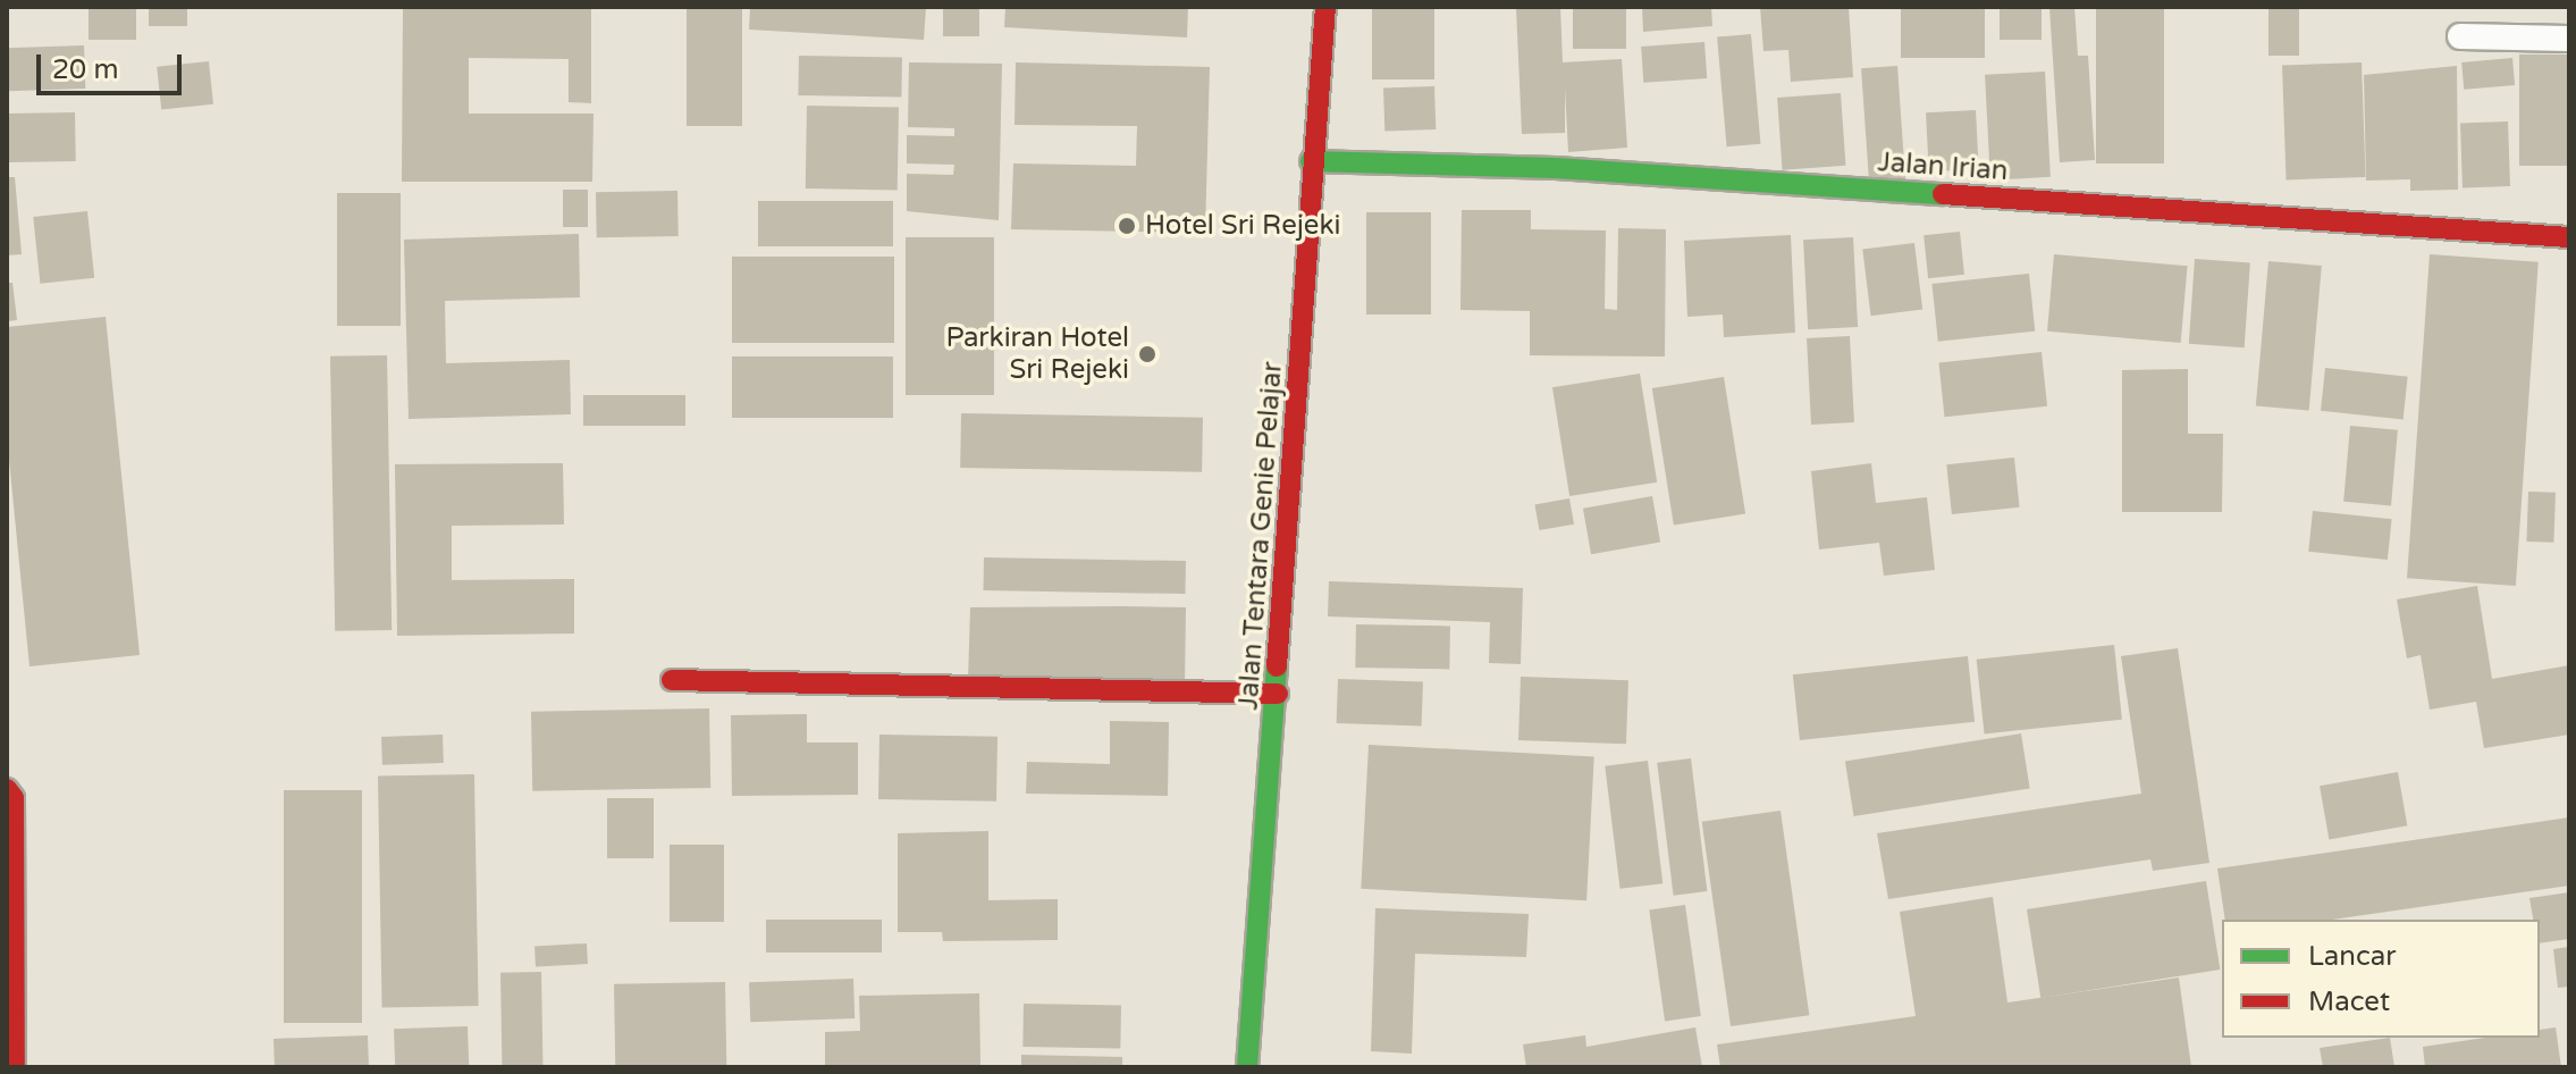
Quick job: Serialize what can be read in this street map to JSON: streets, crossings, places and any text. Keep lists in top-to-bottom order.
{
  "streets": {
    "street": ["Jalan Irian", "Jalan Tentara Genie Pelajar"]
  },
  "crossings": [
    ["Jalan Irian", "Jalan Tentara Genie Pelajar"]
  ],
  "places": ["Hotel Sri Rejeki", "Parkiran Hotel Sri Rejeki"],
  "legend": ["Lancar", "Macet"],
  "scale_bar": "20 m"
}
